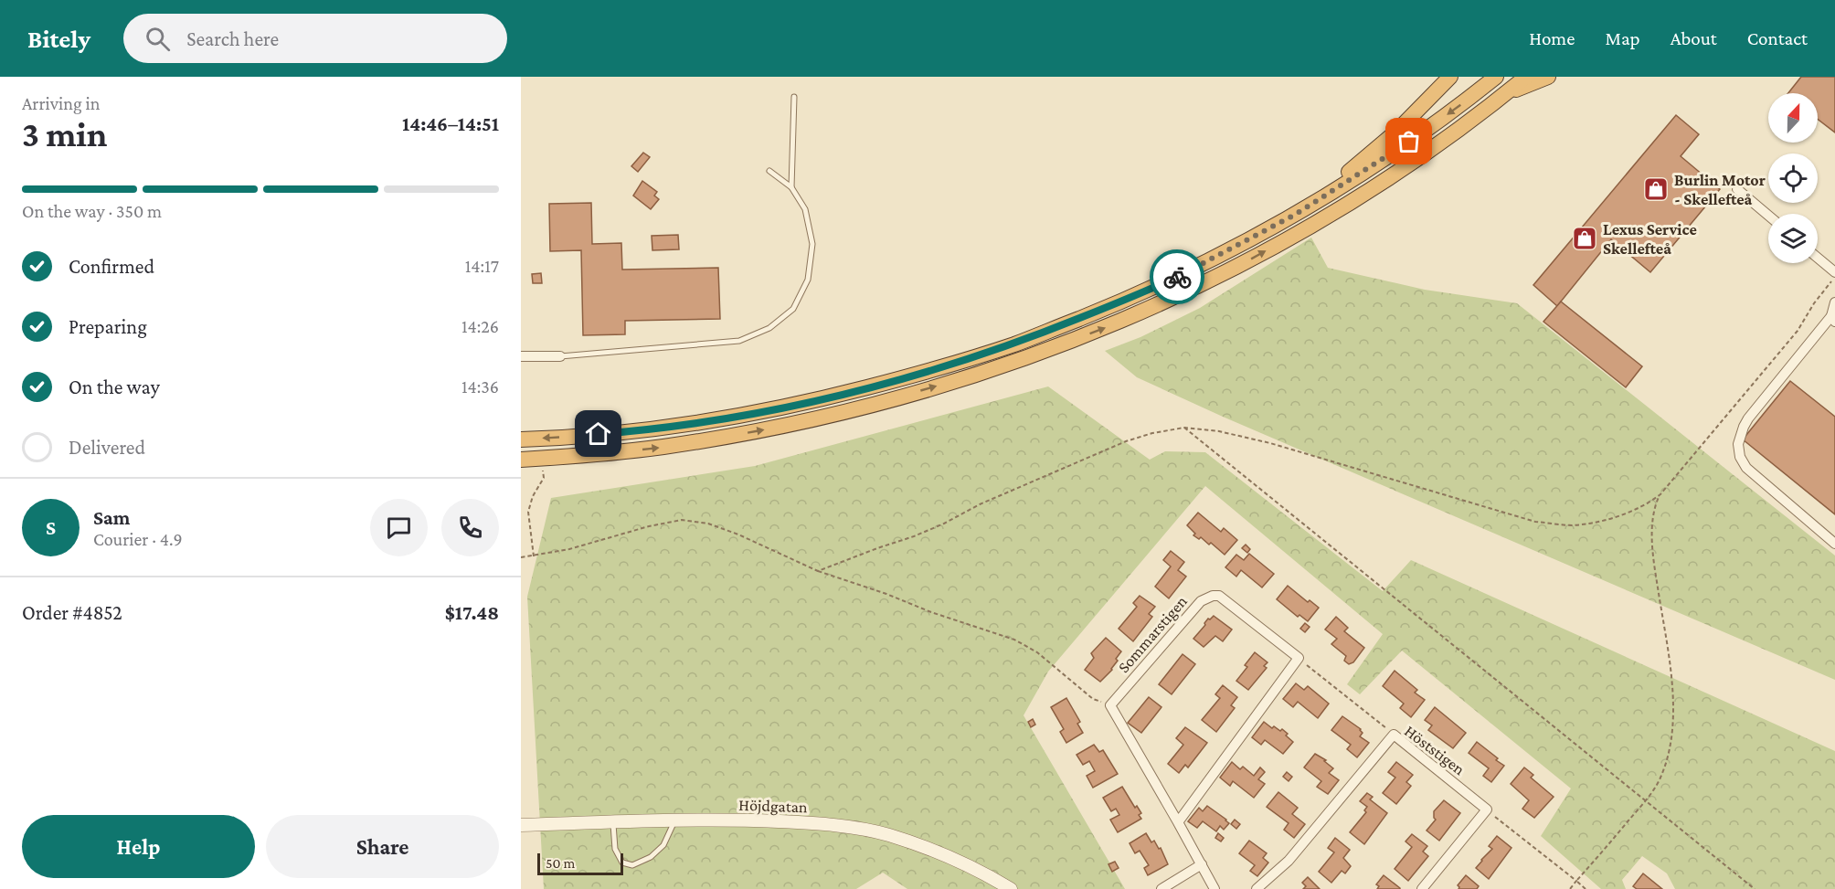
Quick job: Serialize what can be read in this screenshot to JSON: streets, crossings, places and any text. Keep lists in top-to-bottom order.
{
  "streets": {
    "street": ["Sommarstigen", "Höststigen", "Höjdgatan"]
  },
  "places": {
    "shop": ["Burlin Motor - Skellefteå", "Lexus Service Skellefteå"]
  },
  "scale_bar": "50 m",
  "north": "top",
  "page": {
    "header": "Bitely",
    "search": "Search here",
    "nav": [
      "Home",
      "Map",
      "About",
      "Contact"
    ],
    "heading": ["3 min", "Arriving in", "14:46–14:51"],
    "panel": [
      "Sam",
      "Courier · 4.9",
      "Order #4852",
      "$17.48"
    ],
    "bar": "On the way · 350 m",
    "list": [
      ["Confirmed", "14:17"],
      ["Preparing", "14:26"],
      ["On the way", "14:36"],
      "Delivered"
    ],
    "round": "S",
    "buttons": ["Help", "Share"],
    "scale": "50 m"
  }
}
